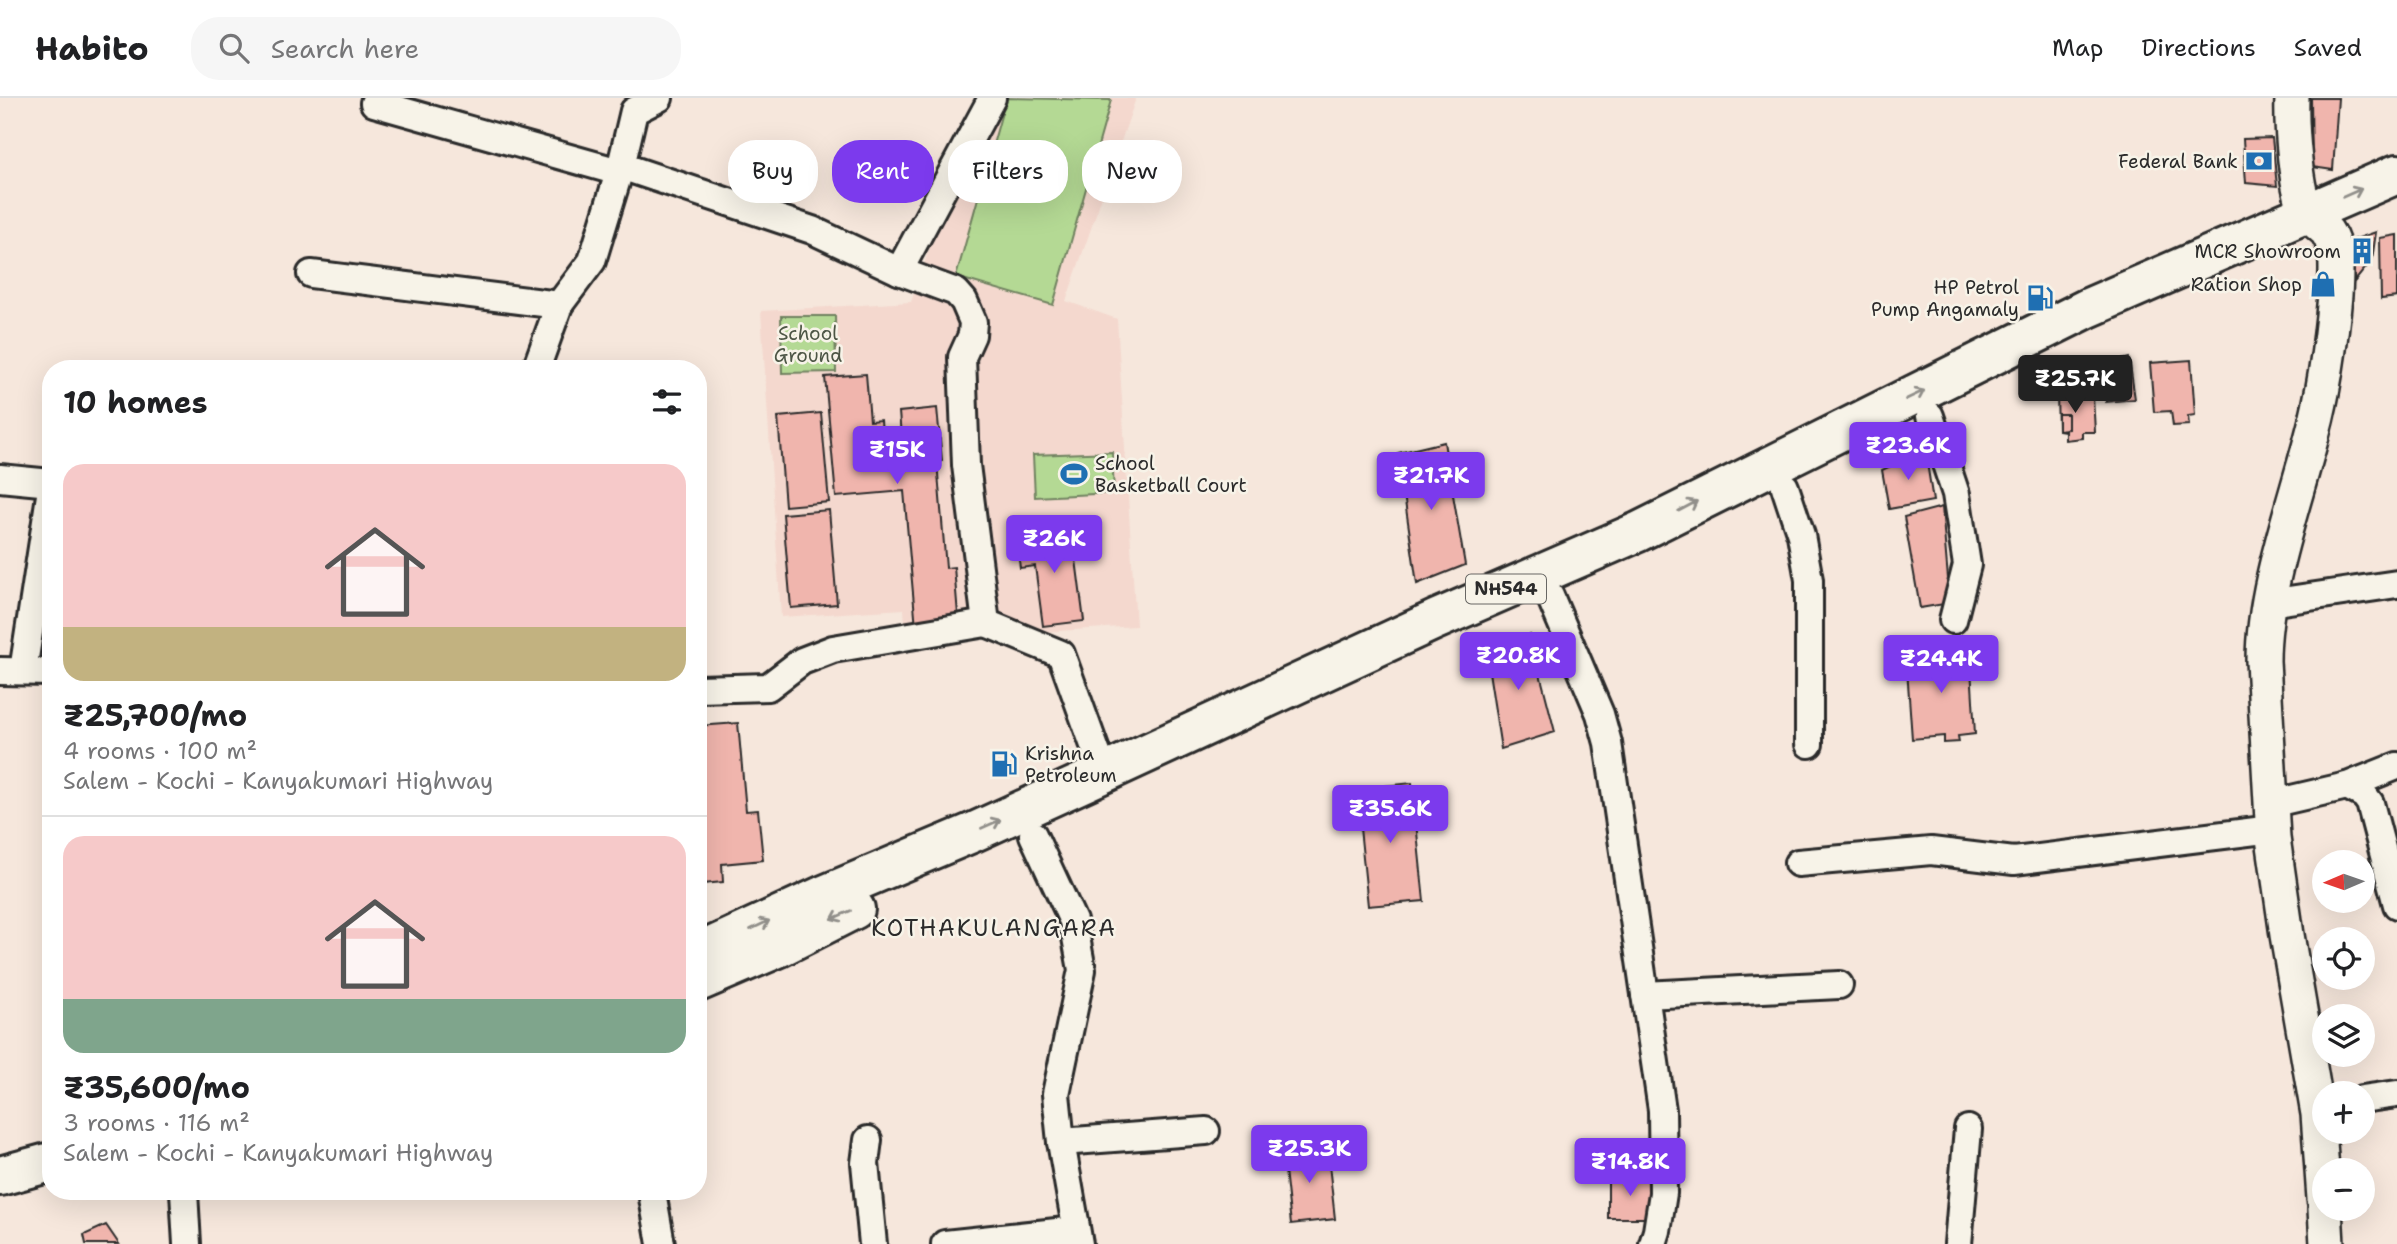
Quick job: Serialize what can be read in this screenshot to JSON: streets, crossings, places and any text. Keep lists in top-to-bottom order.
{
  "streets": {
    "highway": ["NH544"]
  },
  "districts": ["KOTHAKULANGARA"],
  "parks": ["School Ground"],
  "places": {
    "bank": ["Federal Bank"],
    "building": ["MCR Showroom"],
    "shop": ["Ration Shop"],
    "fuel station": ["HP Petrol Pump Angamaly", "Krishna Petroleum"],
    "sports": ["School Basketball Court"]
  },
  "north": "left",
  "page": {
    "header": "Habito",
    "search": "Search here",
    "nav": ["Map", "Directions", "Saved"],
    "chip": [
      "Buy",
      "Rent",
      "Filters",
      "New"
    ],
    "price": [
      "₹25.7K",
      "₹23.6K",
      "₹15K",
      "₹21.7K",
      "₹26K",
      "₹20.8K",
      "₹24.4K",
      "₹35.6K",
      "₹25.3K",
      "₹14.8K"
    ],
    "heading": "10 homes",
    "list": [
      {
        "name": "₹25,700/mo",
        "note": "4 rooms · 100 m² · Salem - Kochi - Kanyakumari Highway"
      },
      {
        "name": "₹35,600/mo",
        "note": "3 rooms · 116 m² · Salem - Kochi - Kanyakumari Highway"
      }
    ],
    "map_buttons": ["+", "−"]
  }
}
